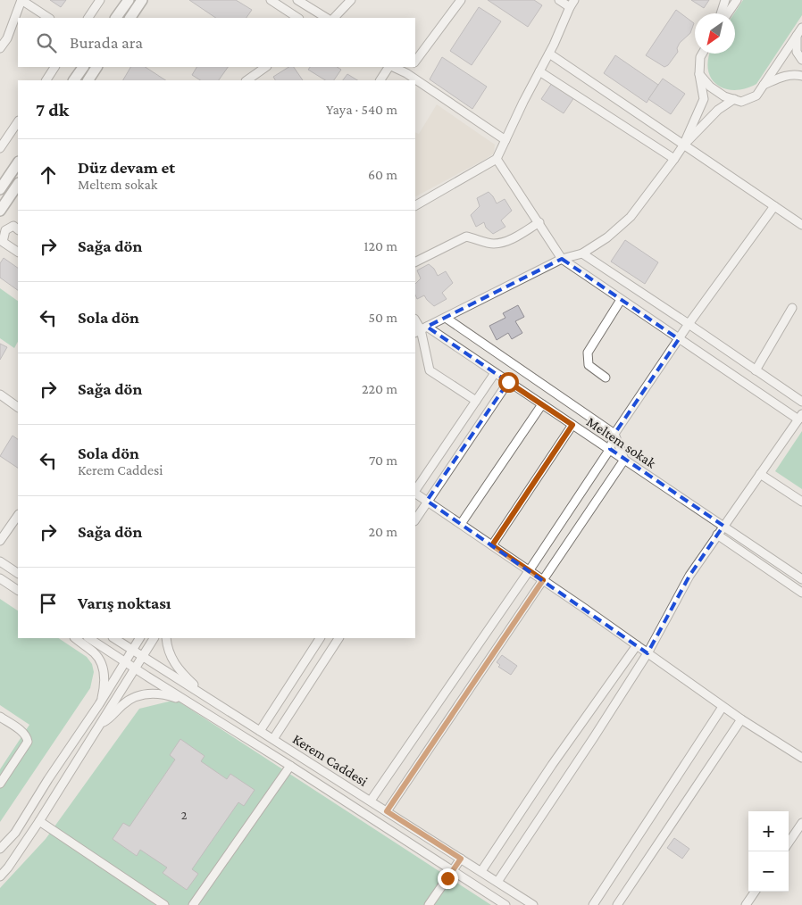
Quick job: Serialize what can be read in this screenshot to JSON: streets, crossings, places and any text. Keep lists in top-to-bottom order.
{
  "streets": {
    "street": ["Meltem sokak", "Kerem Caddesi"]
  },
  "house_numbers": ["2"],
  "north": "bottom left",
  "page": {
    "search": "Burada ara",
    "heading": ["7 dk", "Yaya · 540 m"],
    "list": [
      ["Düz devam et", "Meltem sokak", "60 m"],
      ["Sağa dön", "120 m"],
      ["Sola dön", "50 m"],
      ["Sağa dön", "220 m"],
      ["Sola dön", "Kerem Caddesi", "70 m"],
      ["Sağa dön", "20 m"],
      "Varış noktası"
    ],
    "map_buttons": ["+", "−"]
  }
}
